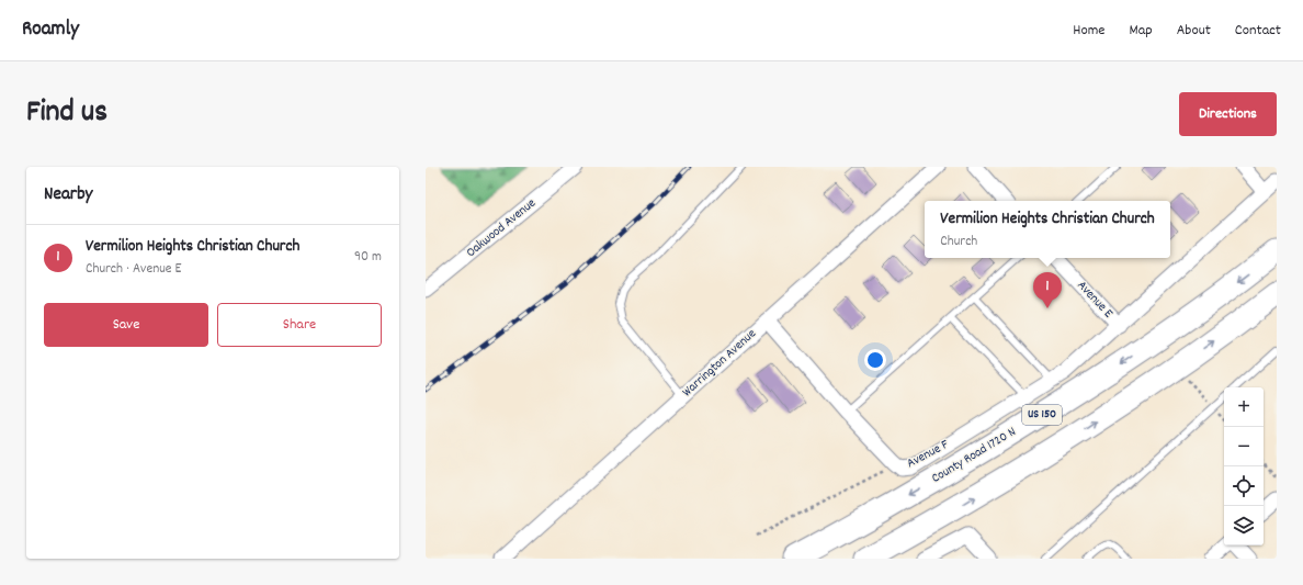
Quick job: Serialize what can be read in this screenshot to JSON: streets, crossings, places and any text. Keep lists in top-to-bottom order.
{
  "streets": {
    "main road": ["US 150", "County Road 1720 N"],
    "street": [
      "Oakwood Avenue",
      "Avenue E",
      "Warrington Avenue",
      "Avenue F"
    ]
  },
  "crossings": [
    ["Avenue E", "Avenue F"],
    ["Warrington Avenue", "Avenue F"]
  ],
  "page": {
    "header": "Roamly",
    "nav": [
      "Home",
      "Map",
      "About",
      "Contact"
    ],
    "title": "Find us",
    "buttons": [
      "Directions",
      ["Save", "Share"]
    ],
    "heading": "Nearby",
    "popup": ["Vermilion Heights Christian Church", "Church"],
    "list": [
      {
        "mark": "1",
        "name": "Vermilion Heights Christian Church",
        "note": "Church · Avenue E",
        "value": "90 m"
      }
    ],
    "pins": "1",
    "map_buttons": ["+", "−"]
  }
}
